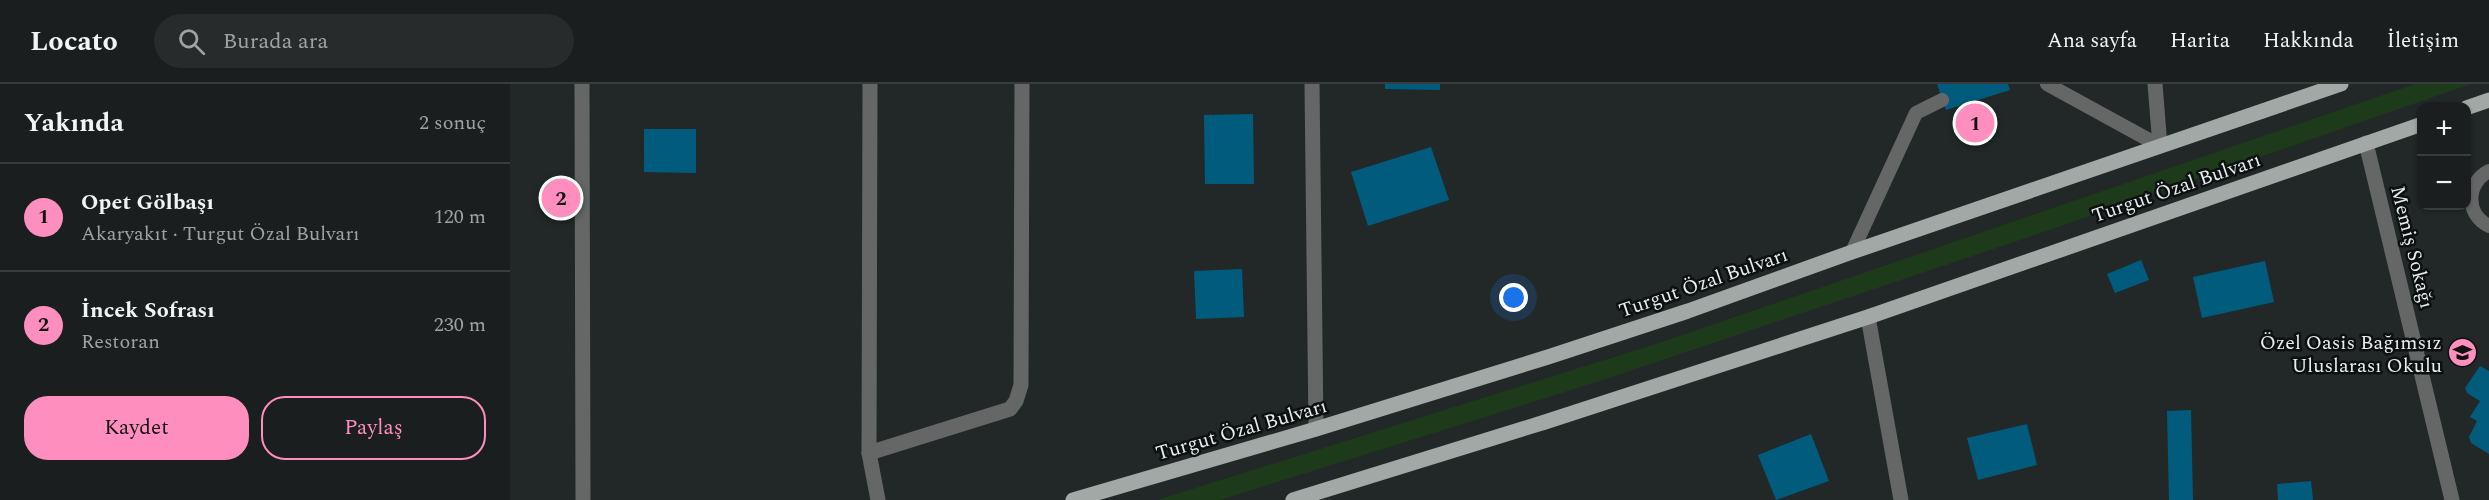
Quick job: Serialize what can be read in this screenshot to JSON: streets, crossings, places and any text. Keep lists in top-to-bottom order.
{
  "streets": {
    "main road": ["Turgut Özal Bulvarı"],
    "street": ["Memiş Sokağı"]
  },
  "crossings": [
    ["Turgut Özal Bulvarı", "Memiş Sokağı"]
  ],
  "places": {
    "school or university": ["Özel Oasis Bağımsız Uluslarası Okulu"]
  },
  "page": {
    "header": "Locato",
    "search": "Burada ara",
    "nav": [
      "Ana sayfa",
      "Harita",
      "Hakkında",
      "İletişim"
    ],
    "heading": ["Yakında", "2 sonuç"],
    "pins": ["1", "2"],
    "map_buttons": ["+", "−"],
    "list": [
      {
        "mark": "1",
        "name": "Opet Gölbaşı",
        "note": "Akaryakıt · Turgut Özal Bulvarı",
        "value": "120 m"
      },
      {
        "mark": "2",
        "name": "İncek Sofrası",
        "note": "Restoran",
        "value": "230 m"
      }
    ],
    "buttons": ["Kaydet", "Paylaş"]
  }
}
